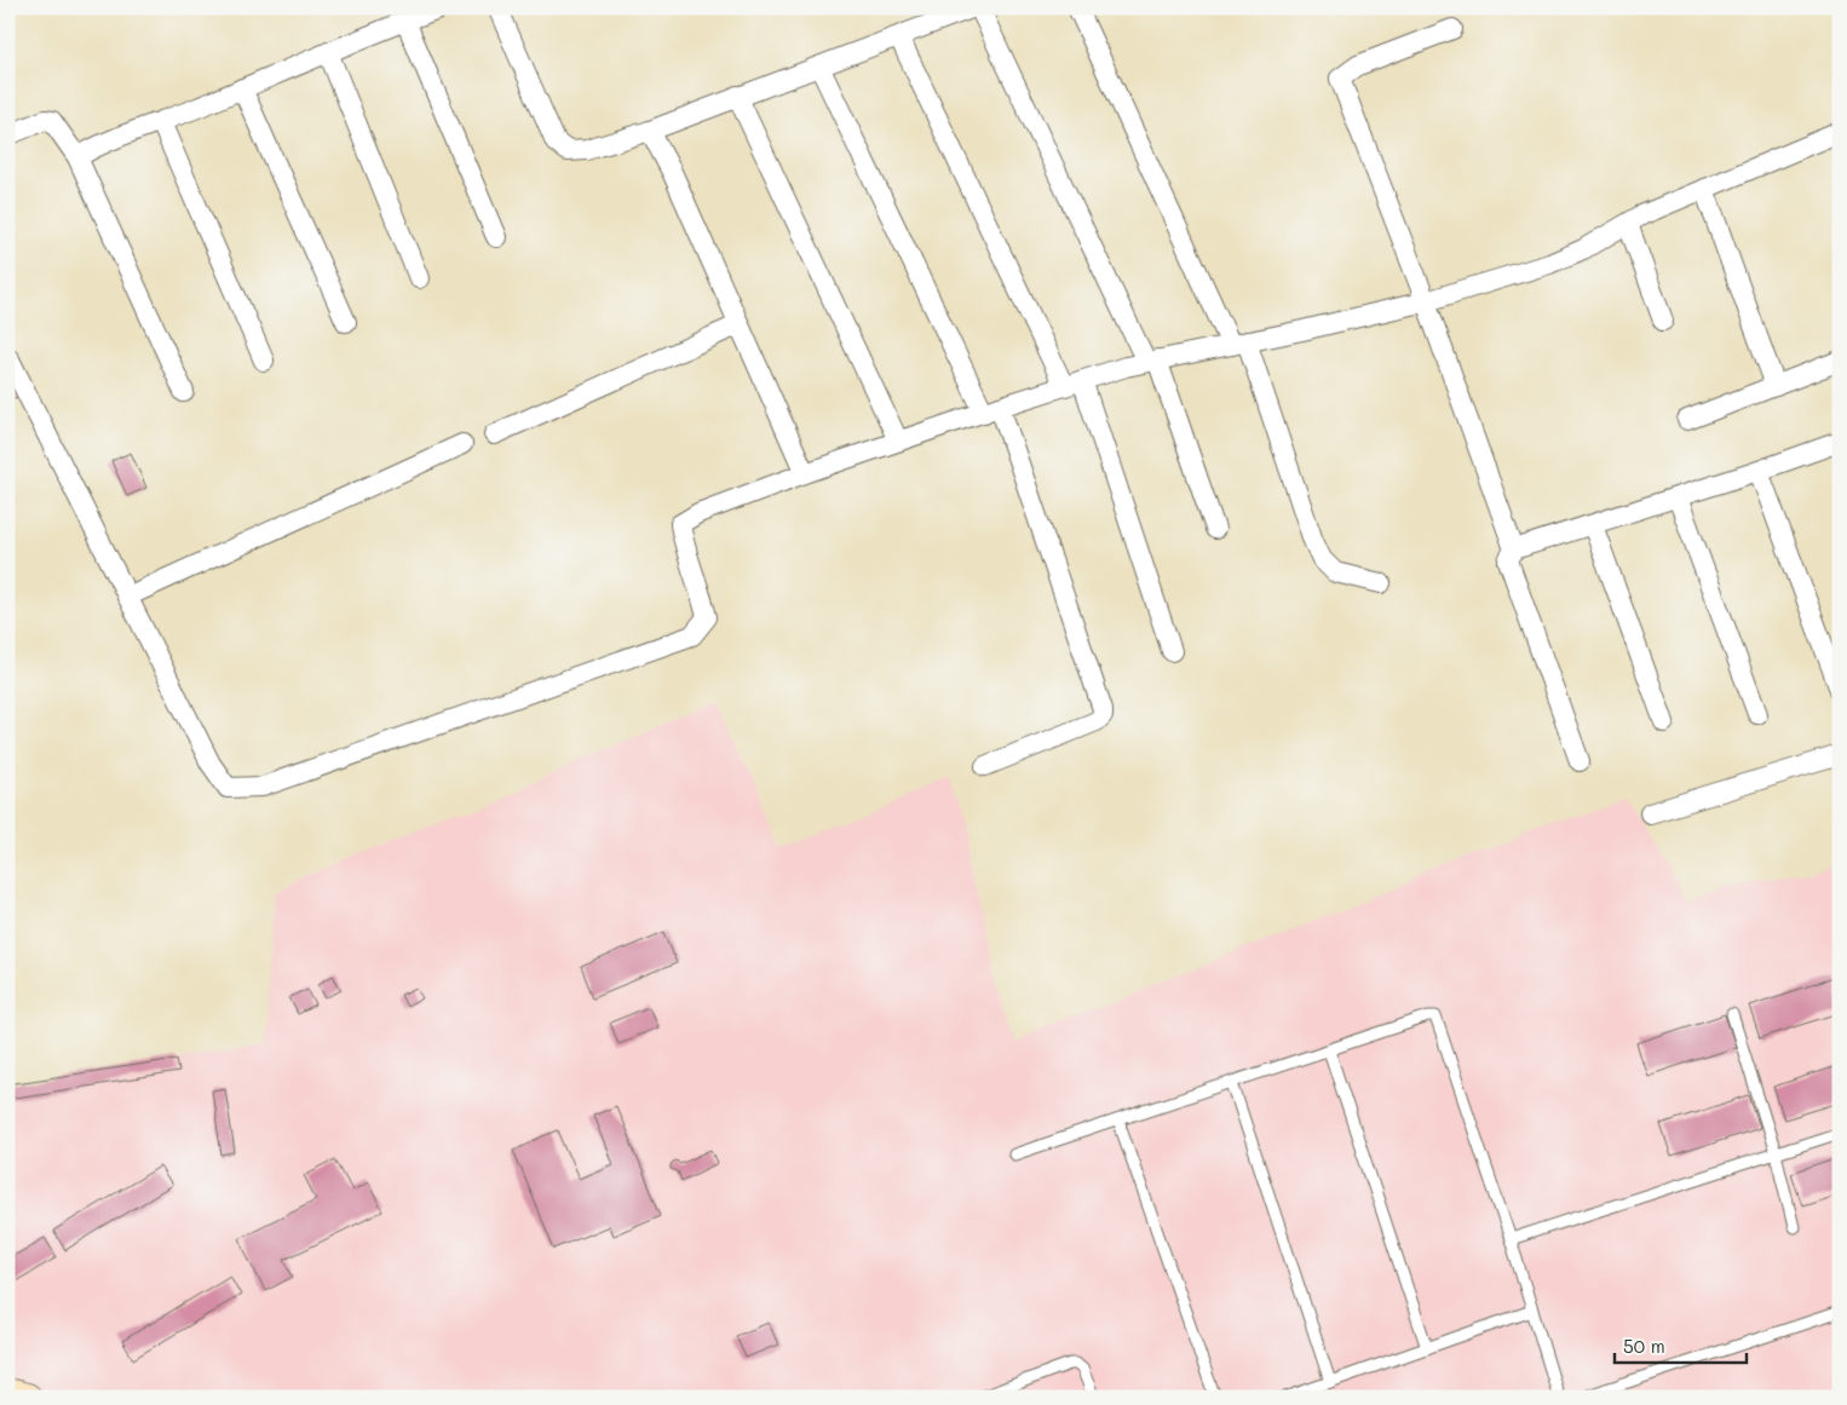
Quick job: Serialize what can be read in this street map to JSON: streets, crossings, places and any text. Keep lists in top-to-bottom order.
{
  "scale_bar": "50 m"
}
